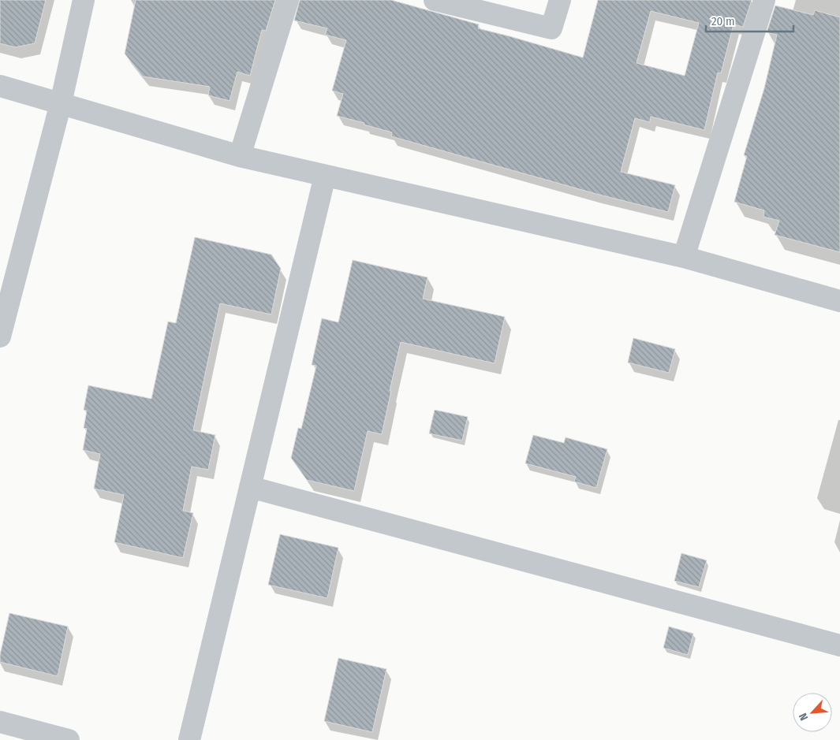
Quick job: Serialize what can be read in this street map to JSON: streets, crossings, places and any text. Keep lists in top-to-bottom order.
{
  "scale_bar": "20 m",
  "north": "bottom left"
}
